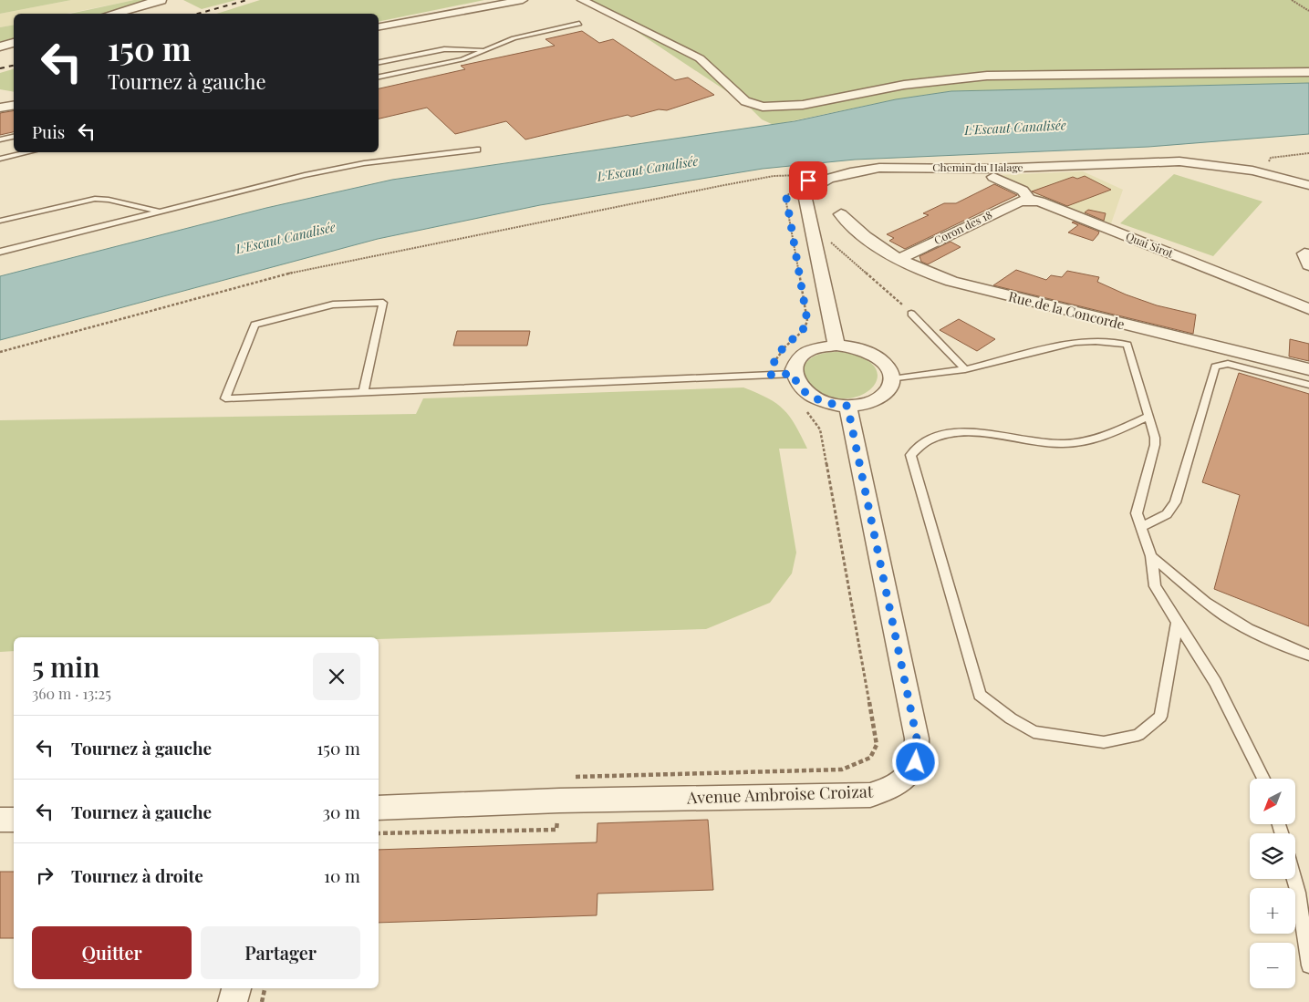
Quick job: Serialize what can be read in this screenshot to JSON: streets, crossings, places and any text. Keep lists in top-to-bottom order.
{
  "streets": {
    "street": [
      "Chemin du Halage",
      "Coron des 18",
      "Quai Sirot",
      "Rue de la Concorde",
      "Avenue Ambroise Croizat"
    ]
  },
  "crossings": [
    ["Chemin du Halage", "Avenue Ambroise Croizat"],
    ["Coron des 18", "Quai Sirot"],
    ["Coron des 18", "Rue de la Concorde"]
  ],
  "water": ["L'Escaut Canalisée"],
  "north": "bottom left",
  "page": {
    "turn": ["150 m", "Tournez à gauche"],
    "then": "Puis",
    "heading": ["5 min", "360 m · 13:25"],
    "list": [
      {
        "name": "Tournez à gauche",
        "value": "150 m"
      },
      {
        "name": "Tournez à gauche",
        "value": "30 m"
      },
      {
        "name": "Tournez à droite",
        "value": "10 m"
      }
    ],
    "map_buttons": ["+", "−"],
    "buttons": ["Quitter", "Partager"]
  }
}
